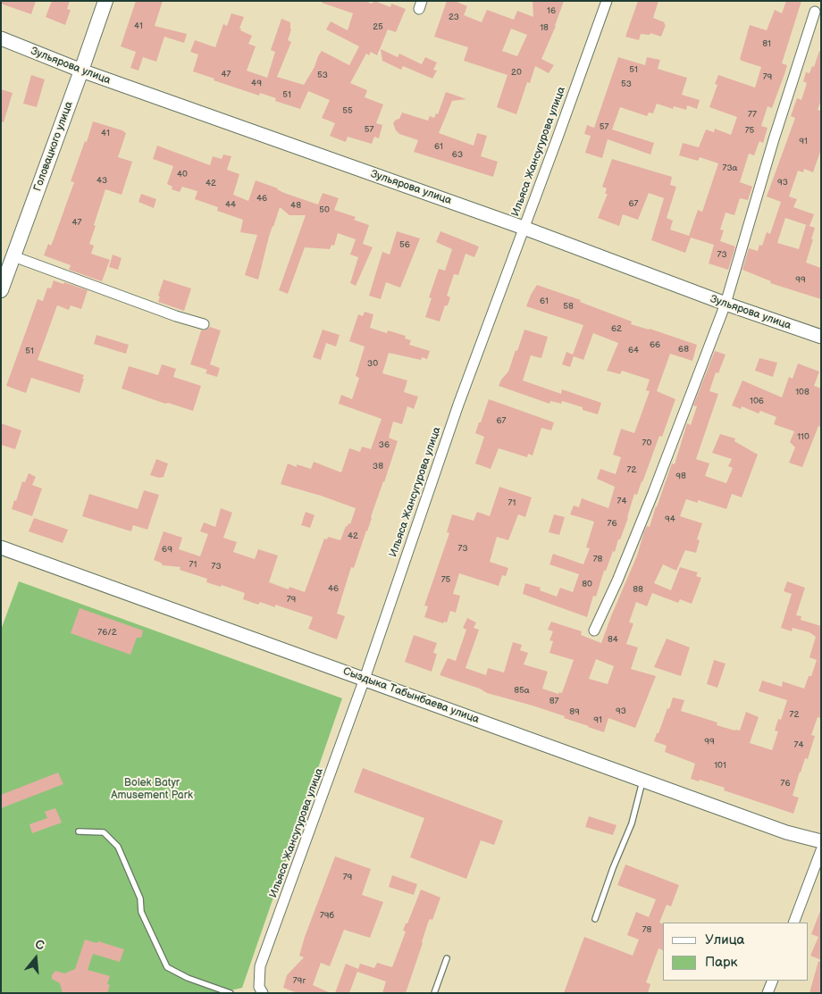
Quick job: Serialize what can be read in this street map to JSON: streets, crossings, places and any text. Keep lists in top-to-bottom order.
{
  "streets": {
    "main road": ["Головацкого улица"],
    "street": ["Зульярова улица", "Ильяса Жансугурова улица", "Сыздыка Табынбаева улица"]
  },
  "crossings": [
    ["Зульярова улица", "Головацкого улица"],
    ["Зульярова улица", "Ильяса Жансугурова улица"],
    ["Ильяса Жансугурова улица", "Сыздыка Табынбаева улица"]
  ],
  "parks": ["Bolek Batyr Amusement Park"],
  "house_numbers": [
    "16",
    "23",
    "41",
    "25",
    "18",
    "81",
    "51",
    "20",
    "47",
    "53",
    "79",
    "49",
    "53",
    "51",
    "55",
    "77",
    "57",
    "57",
    "75",
    "41",
    "91",
    "61",
    "63",
    "73а",
    "40",
    "43",
    "93",
    "42",
    "46",
    "67",
    "44",
    "48",
    "50",
    "47",
    "56",
    "73",
    "99",
    "61",
    "58",
    "62",
    "66",
    "68",
    "64",
    "51",
    "30",
    "108",
    "106",
    "67",
    "110",
    "70",
    "36",
    "38",
    "72",
    "98",
    "74",
    "71",
    "94",
    "76",
    "42",
    "73",
    "69",
    "78",
    "71",
    "73",
    "75",
    "80",
    "46",
    "88",
    "79",
    "76/2",
    "84",
    "85а",
    "87",
    "93",
    "89",
    "72",
    "91",
    "99",
    "74",
    "101",
    "76",
    "79",
    "79б",
    "78",
    "79г"
  ],
  "legend": ["Улица", "Парк"],
  "north": "top"
}
